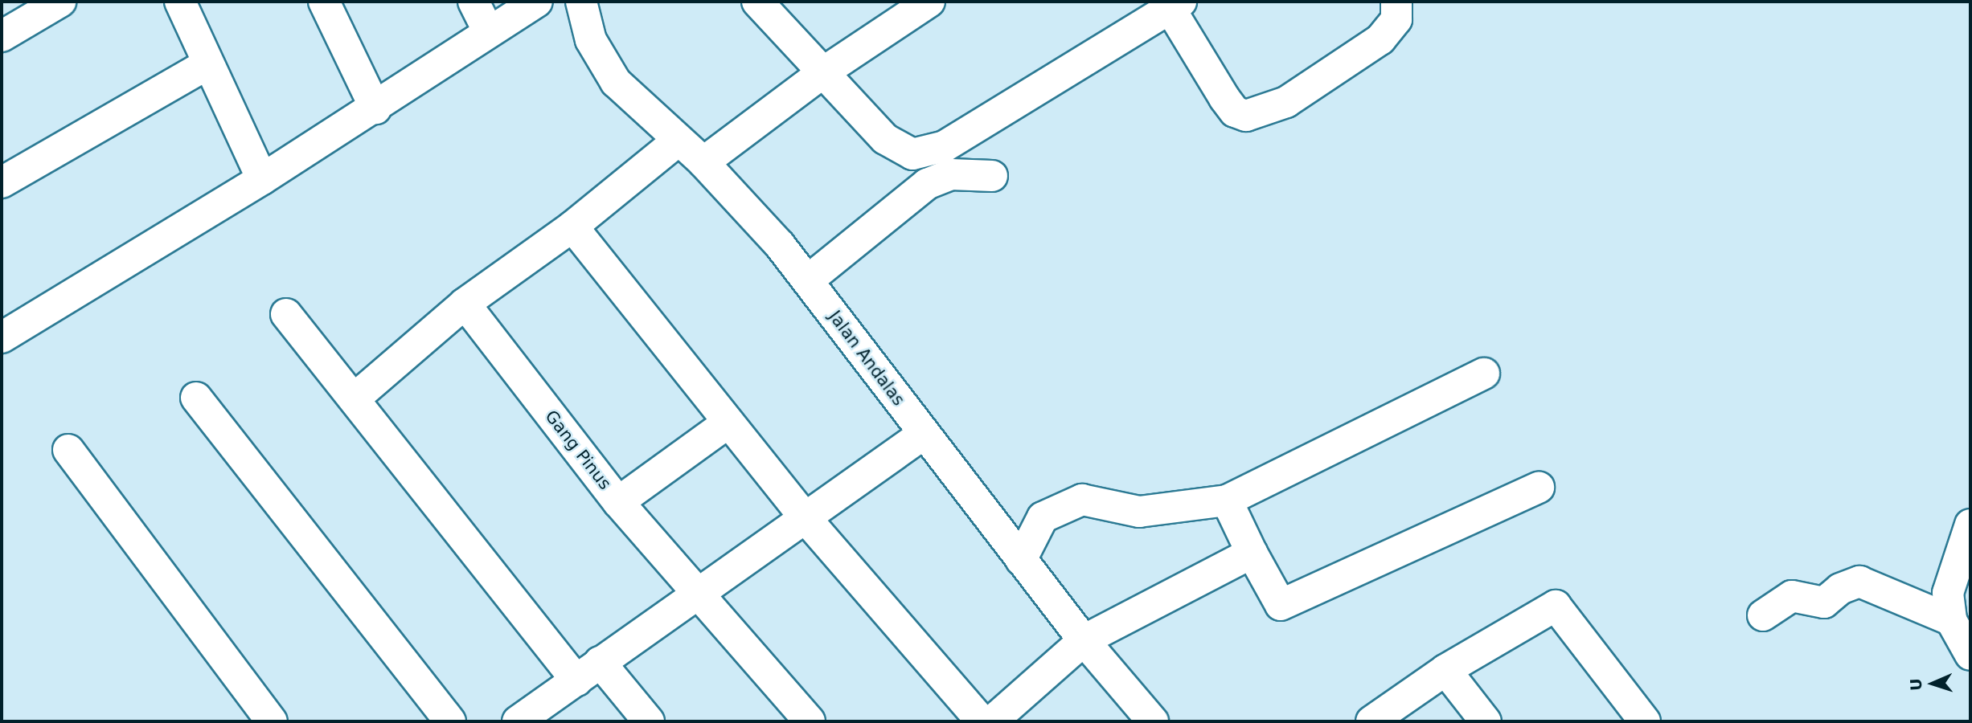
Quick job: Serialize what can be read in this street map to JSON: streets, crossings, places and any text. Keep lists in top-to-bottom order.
{
  "streets": {
    "street": ["Jalan Andalas", "Gang Pinus"]
  },
  "north": "left"
}
